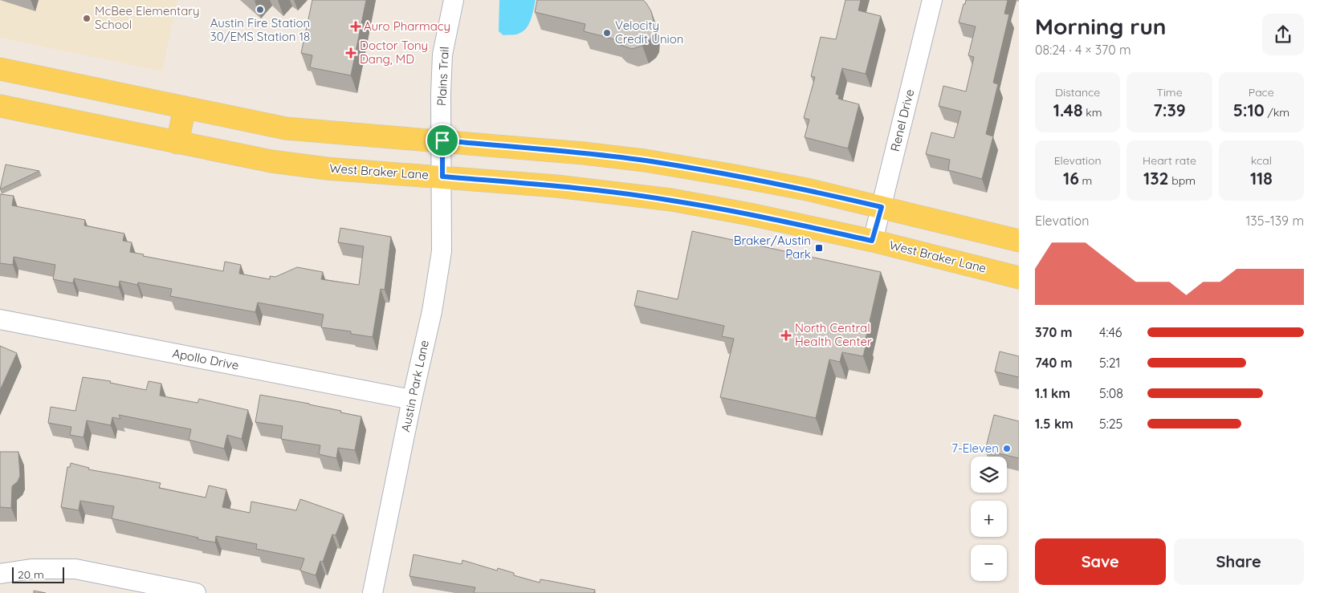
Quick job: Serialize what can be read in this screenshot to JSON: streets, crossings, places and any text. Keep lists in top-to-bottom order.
{
  "streets": {
    "main road": ["West Braker Lane"],
    "street": [
      "Plains Trail",
      "Renel Drive",
      "Apollo Drive",
      "Austin Park Lane"
    ]
  },
  "crossings": [
    ["Plains Trail", "West Braker Lane"],
    ["Plains Trail", "Austin Park Lane"],
    ["Renel Drive", "West Braker Lane"],
    ["West Braker Lane", "Austin Park Lane"],
    ["Apollo Drive", "Austin Park Lane"]
  ],
  "places": {
    "other": [
      "Austin Fire Station 30/EMS Station 18",
      "McBee Elementary School",
      "Velocity Credit Union",
      "7-Eleven"
    ],
    "health": ["Auro Pharmacy", "Doctor Tony Dang, MD", "North Central Health Center"],
    "transit": ["Braker/Austin Park"]
  },
  "scale_bar": "20 m",
  "page": {
    "heading": ["Morning run", "08:24 · 4 × 370 m"],
    "stats": [
      ["Distance", "1.48 km"],
      ["Time", "7:39"],
      ["Pace", "5:10 /km"],
      ["Elevation", "16 m"],
      ["Heart rate", "132 bpm"],
      ["kcal", "118"]
    ],
    "chart": ["Elevation", "135–139 m"],
    "list": [
      {
        "name": "370 m",
        "note": "4:46"
      },
      {
        "name": "740 m",
        "note": "5:21"
      },
      {
        "name": "1.1 km",
        "note": "5:08"
      },
      {
        "name": "1.5 km",
        "note": "5:25"
      }
    ],
    "map_buttons": ["+", "−"],
    "buttons": ["Save", "Share"],
    "scale": "20 m"
  }
}
